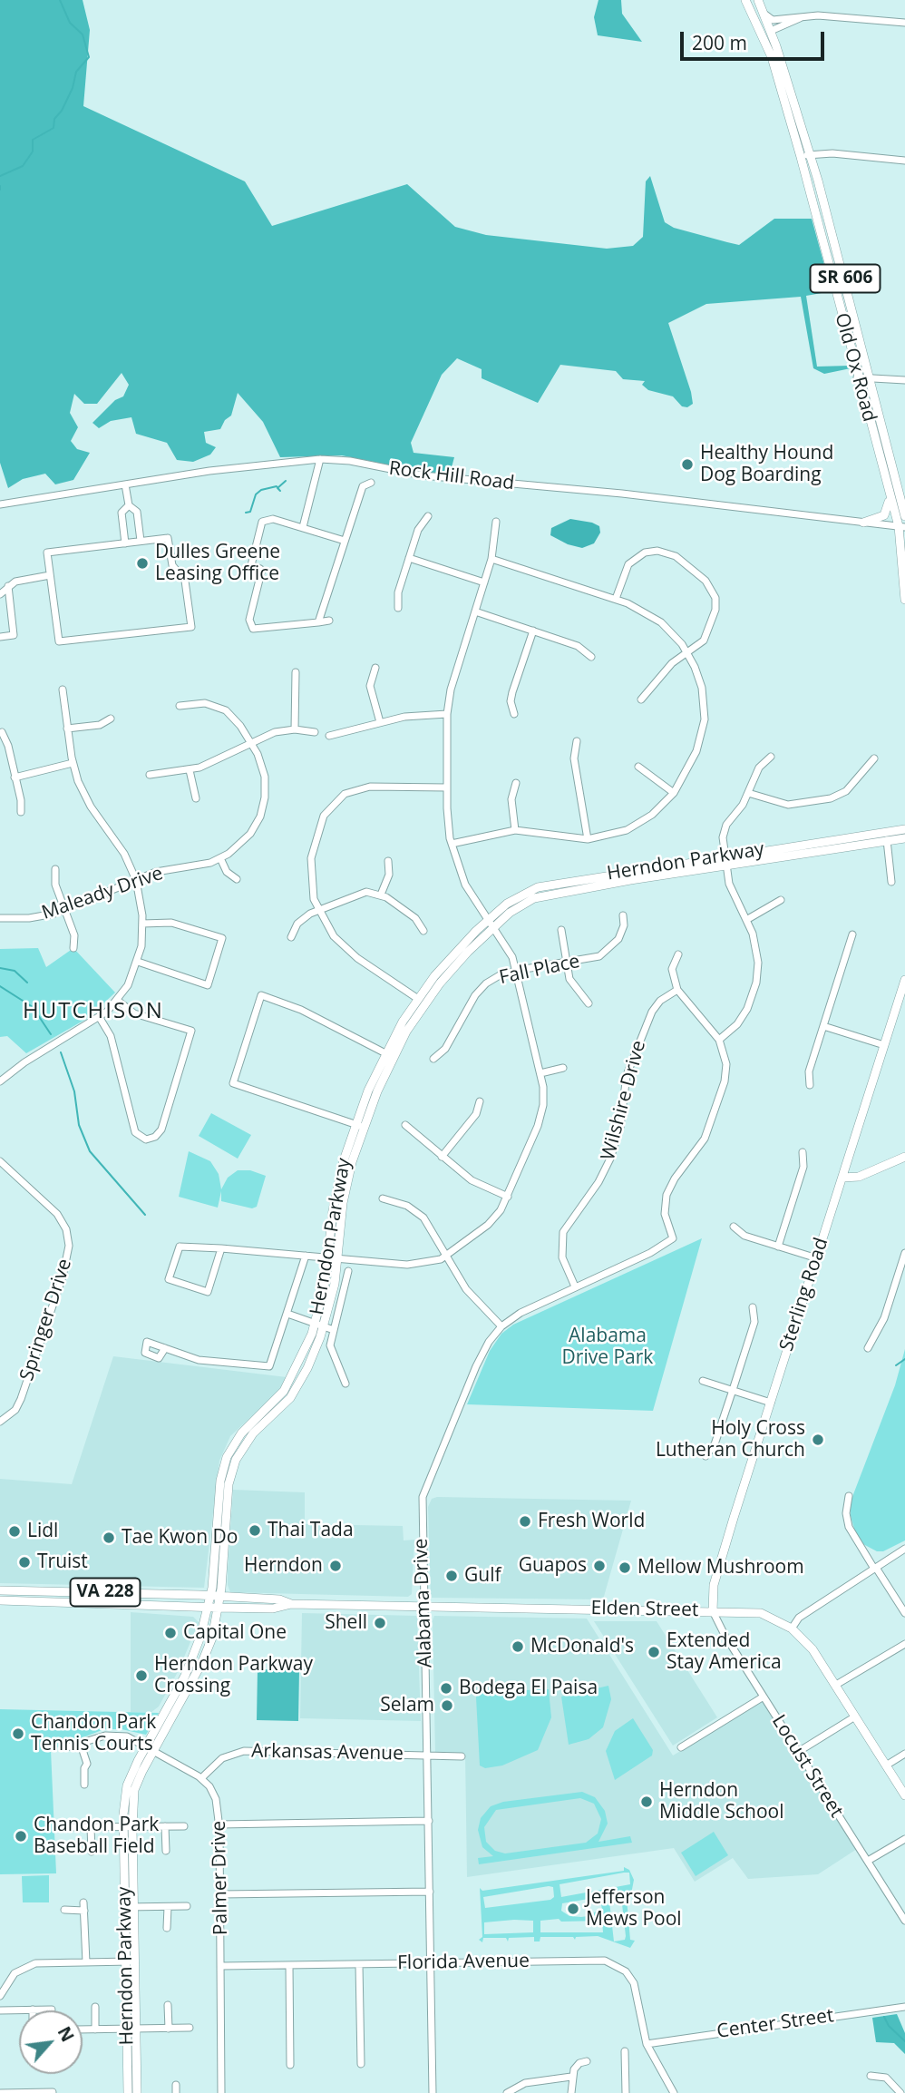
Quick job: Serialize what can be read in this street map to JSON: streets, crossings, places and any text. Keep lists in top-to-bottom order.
{
  "streets": {
    "main road": [
      "SR 606",
      "Old Ox Road",
      "Herndon Parkway",
      "Sterling Road",
      "VA 228",
      "Elden Street"
    ],
    "street": [
      "Rock Hill Road",
      "Maleady Drive",
      "Fall Place",
      "Wilshire Drive",
      "Springer Drive",
      "Alabama Drive",
      "Arkansas Avenue",
      "Locust Street",
      "Palmer Drive",
      "Florida Avenue",
      "Center Street"
    ]
  },
  "crossings": [
    ["Old Ox Road", "Rock Hill Road"],
    ["Herndon Parkway", "Elden Street"],
    ["Herndon Parkway", "Palmer Drive"],
    ["Wilshire Drive", "Alabama Drive"],
    ["Sterling Road", "Elden Street"],
    ["Sterling Road", "Locust Street"],
    ["Alabama Drive", "Elden Street"],
    ["Alabama Drive", "Arkansas Avenue"],
    ["Alabama Drive", "Florida Avenue"],
    ["Elden Street", "Locust Street"],
    ["Arkansas Avenue", "Palmer Drive"],
    ["Palmer Drive", "Florida Avenue"],
    ["Florida Avenue", "Center Street"]
  ],
  "districts": ["HUTCHISON"],
  "parks": ["Alabama Drive Park"],
  "places": [
    "Healthy Hound Dog Boarding",
    "Dulles Greene Leasing Office",
    "Holy Cross Lutheran Church",
    "Fresh World",
    "Thai Tada",
    "Lidl",
    "Tae Kwon Do",
    "Truist",
    "Herndon",
    "Guapos",
    "Mellow Mushroom",
    "Gulf",
    "Shell",
    "Capital One",
    "McDonald's",
    "Extended Stay America",
    "Herndon Parkway Crossing",
    "Bodega El Paisa",
    "Selam",
    "Chandon Park Tennis Courts",
    "Herndon Middle School",
    "Chandon Park Baseball Field",
    "Jefferson Mews Pool"
  ],
  "scale_bar": "200 m",
  "north": "top right"
}
